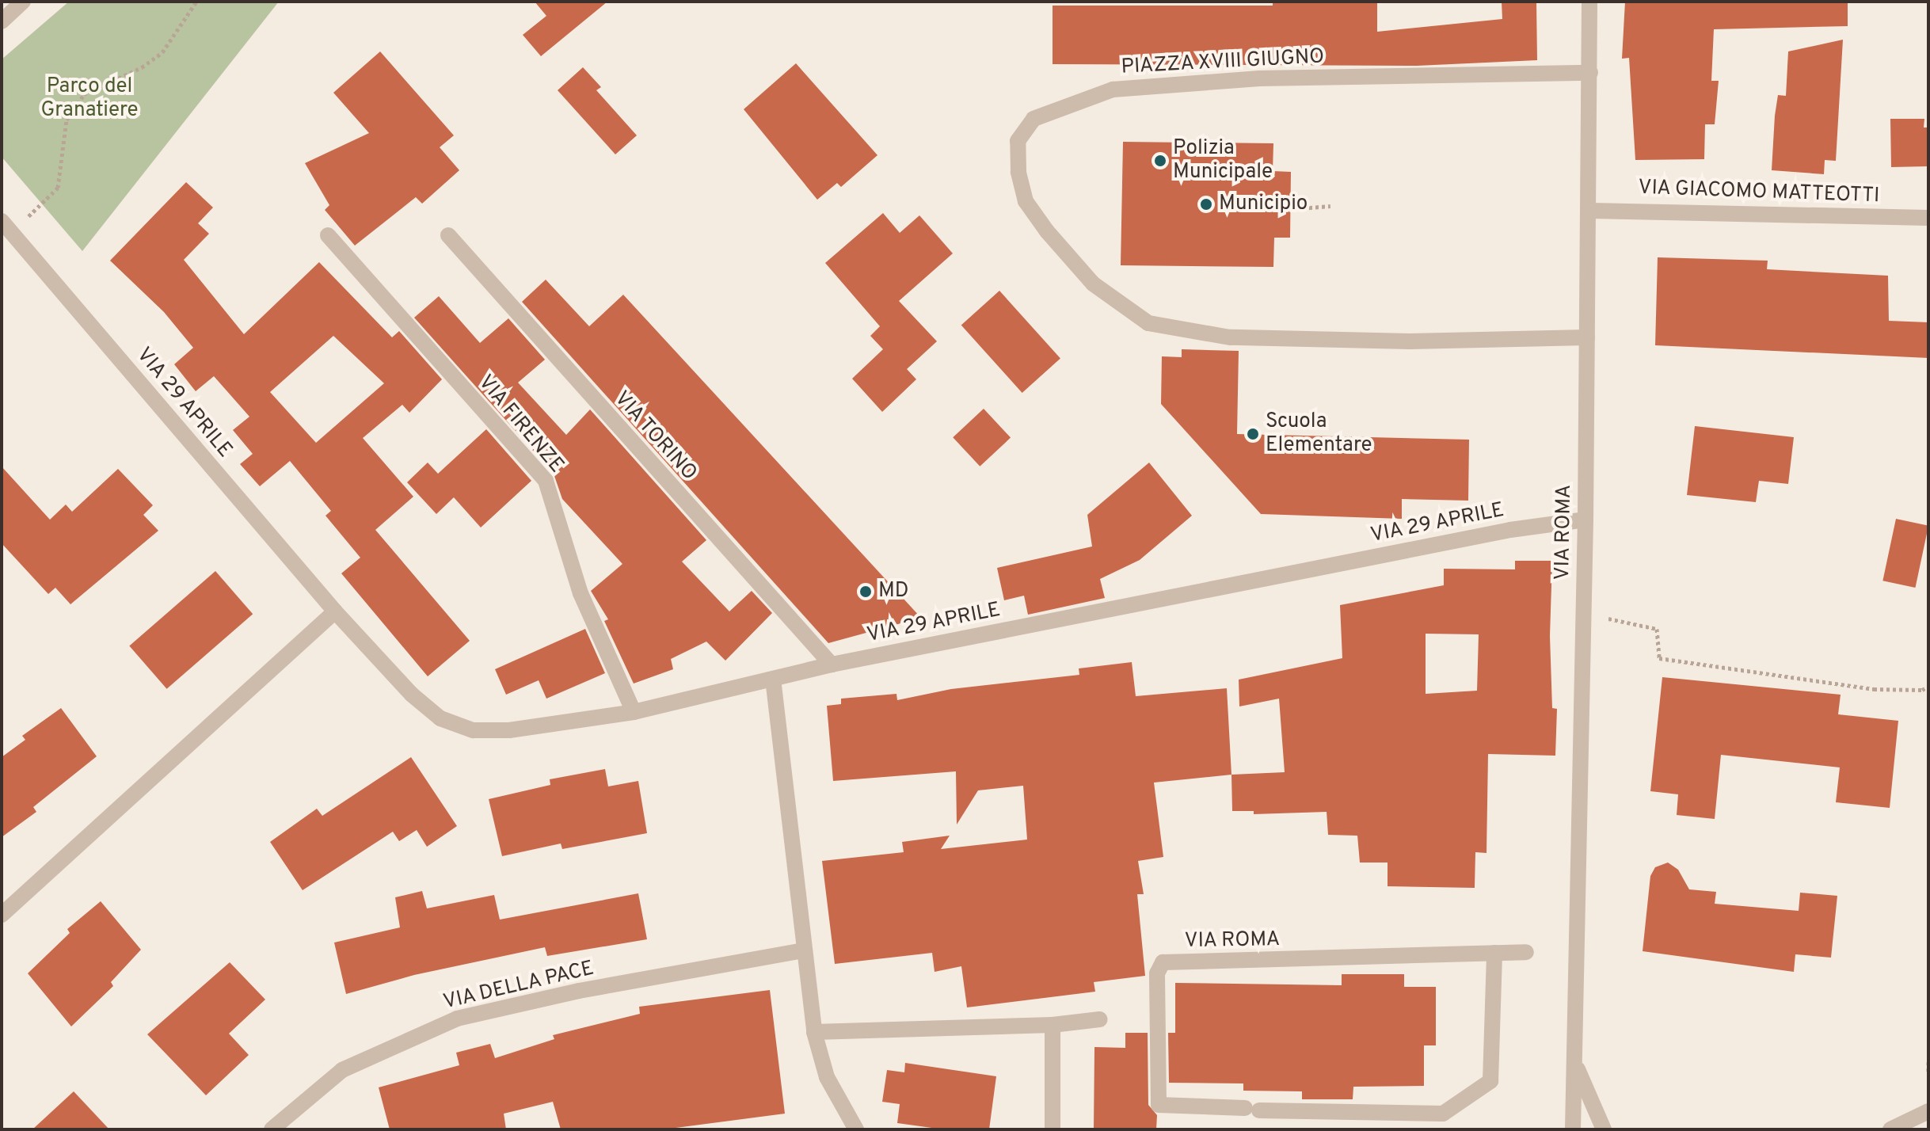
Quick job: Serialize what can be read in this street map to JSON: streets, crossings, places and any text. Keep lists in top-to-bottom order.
{
  "streets": {
    "street": [
      "PIAZZA XVIII GIUGNO",
      "VIA GIACOMO MATTEOTTI",
      "VIA 29 APRILE",
      "VIA FIRENZE",
      "VIA TORINO",
      "VIA ROMA",
      "VIA DELLA PACE"
    ]
  },
  "crossings": [
    ["PIAZZA XVIII GIUGNO", "VIA ROMA"],
    ["VIA GIACOMO MATTEOTTI", "VIA ROMA"],
    ["VIA 29 APRILE", "VIA FIRENZE"],
    ["VIA 29 APRILE", "VIA TORINO"],
    ["VIA 29 APRILE", "VIA ROMA"]
  ],
  "parks": ["Parco del Granatiere"],
  "places": [
    "Polizia Municipale",
    "Municipio",
    "Scuola Elementare",
    "MD"
  ]
}
